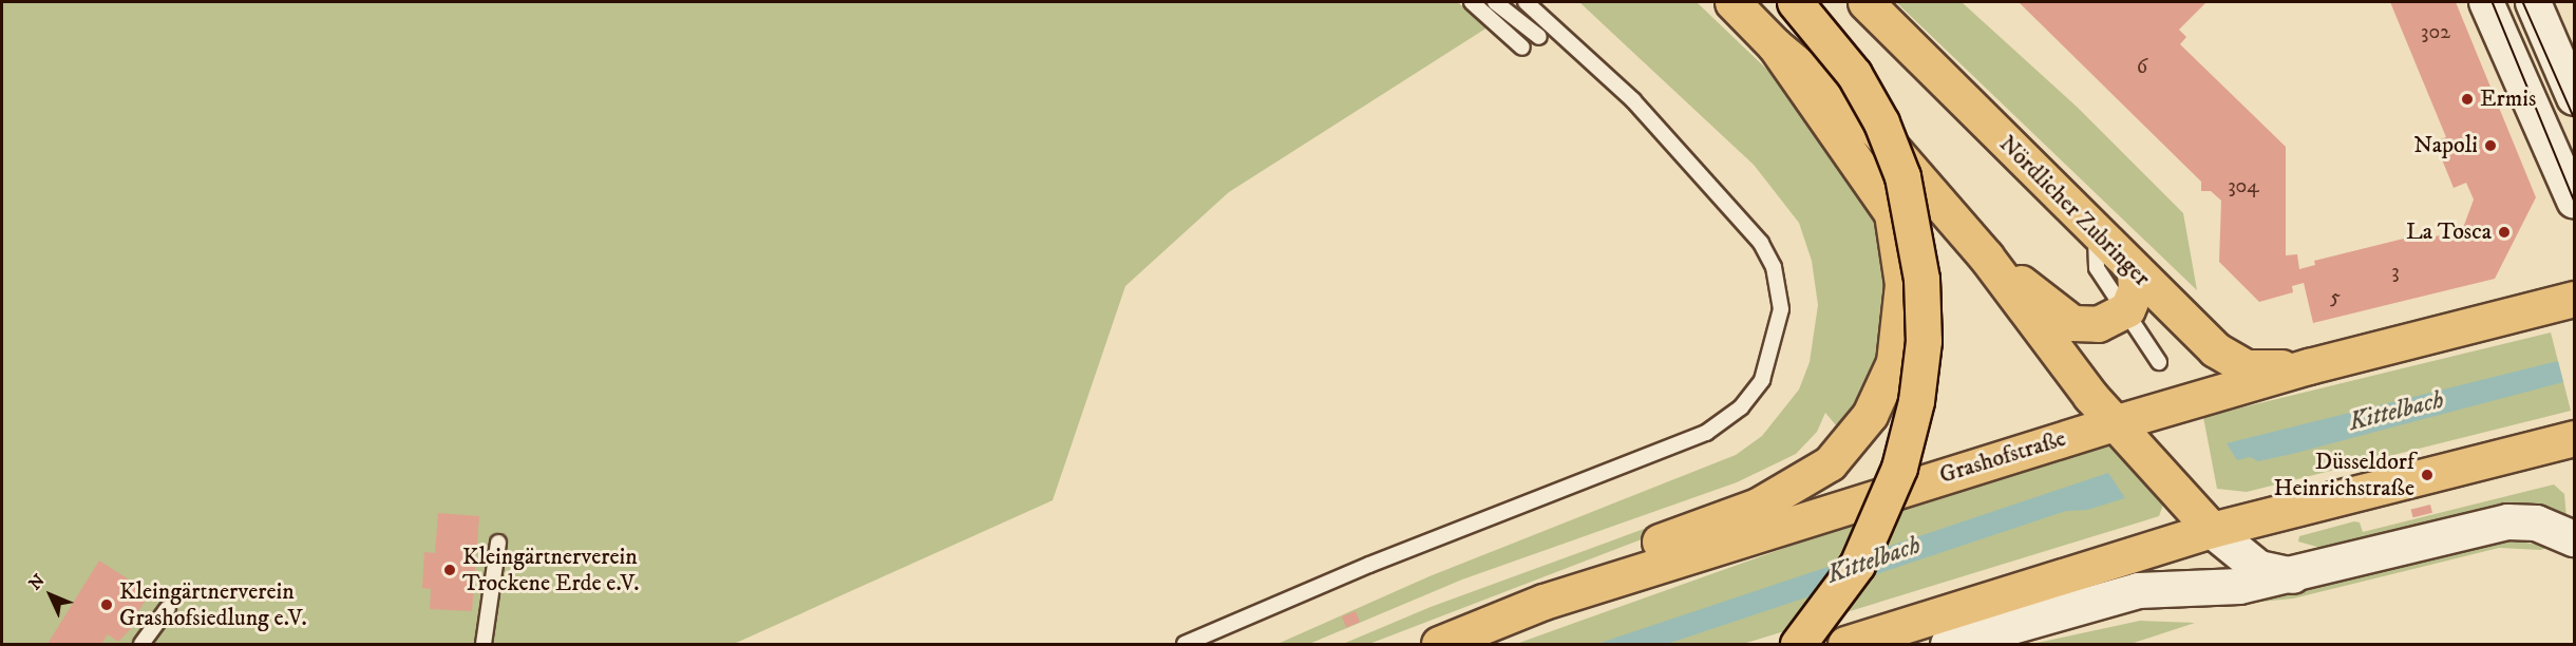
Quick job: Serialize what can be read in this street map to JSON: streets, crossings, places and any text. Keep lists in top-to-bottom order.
{
  "streets": {
    "main road": ["Nördlicher Zubringer", "Grashofstraße"]
  },
  "crossings": [
    ["Nördlicher Zubringer", "Grashofstraße"]
  ],
  "water": ["Kittelbach"],
  "places": [
    "Ermis",
    "Napoli",
    "La Tosca",
    "Düsseldorf Heinrichstraße",
    "Kleingärtnerverein Trockene Erde e.V.",
    "Kleingärtnerverein Grashofsiedlung e.V."
  ],
  "house_numbers": [
    "302",
    "6",
    "304",
    "3",
    "5"
  ],
  "north": "top left"
}
